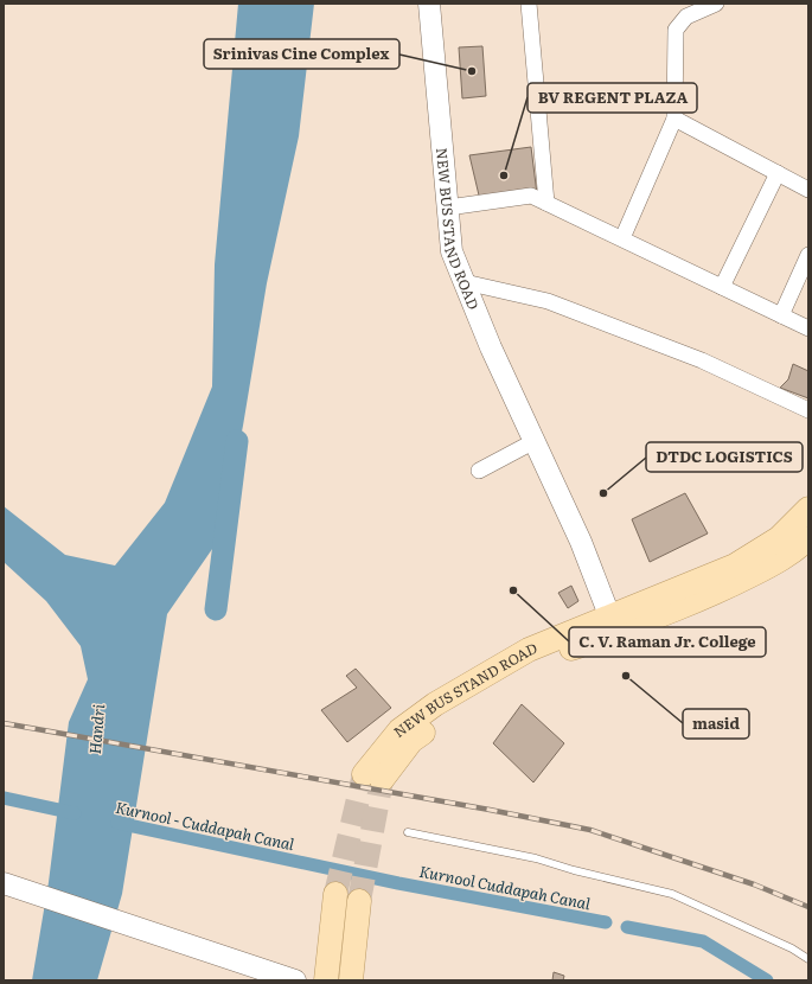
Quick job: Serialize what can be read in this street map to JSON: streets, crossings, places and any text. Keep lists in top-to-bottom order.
{
  "streets": {
    "main road": ["NEW BUS STAND ROAD"]
  },
  "water": ["Handri", "Kurnool - Cuddapah Canal", "Kurnool Cuddapah Canal"],
  "places": [
    "Srinivas Cine Complex",
    "BV REGENT PLAZA",
    "DTDC LOGISTICS",
    "C. V. Raman Jr. College",
    "masid"
  ]
}
